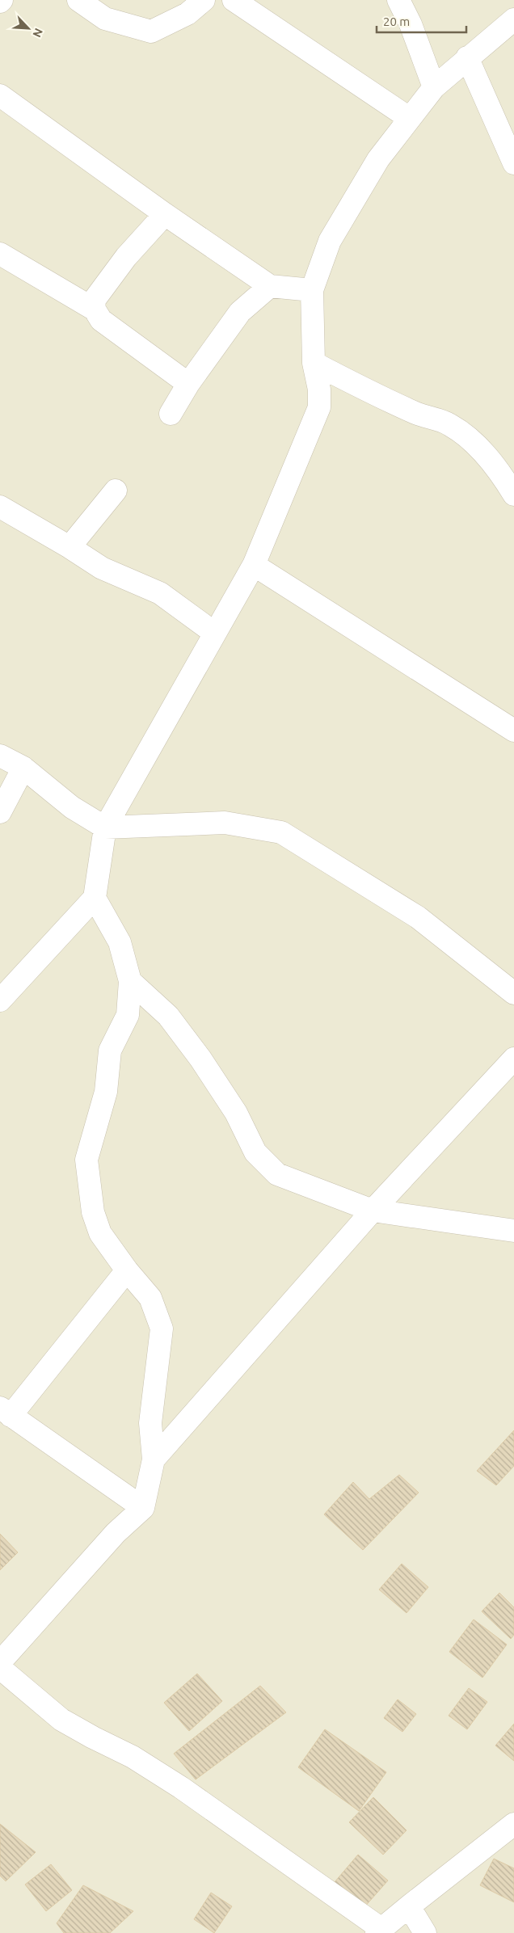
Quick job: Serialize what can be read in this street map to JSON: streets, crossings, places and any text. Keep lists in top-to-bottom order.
{
  "scale_bar": "20 m",
  "north": "bottom right"
}
